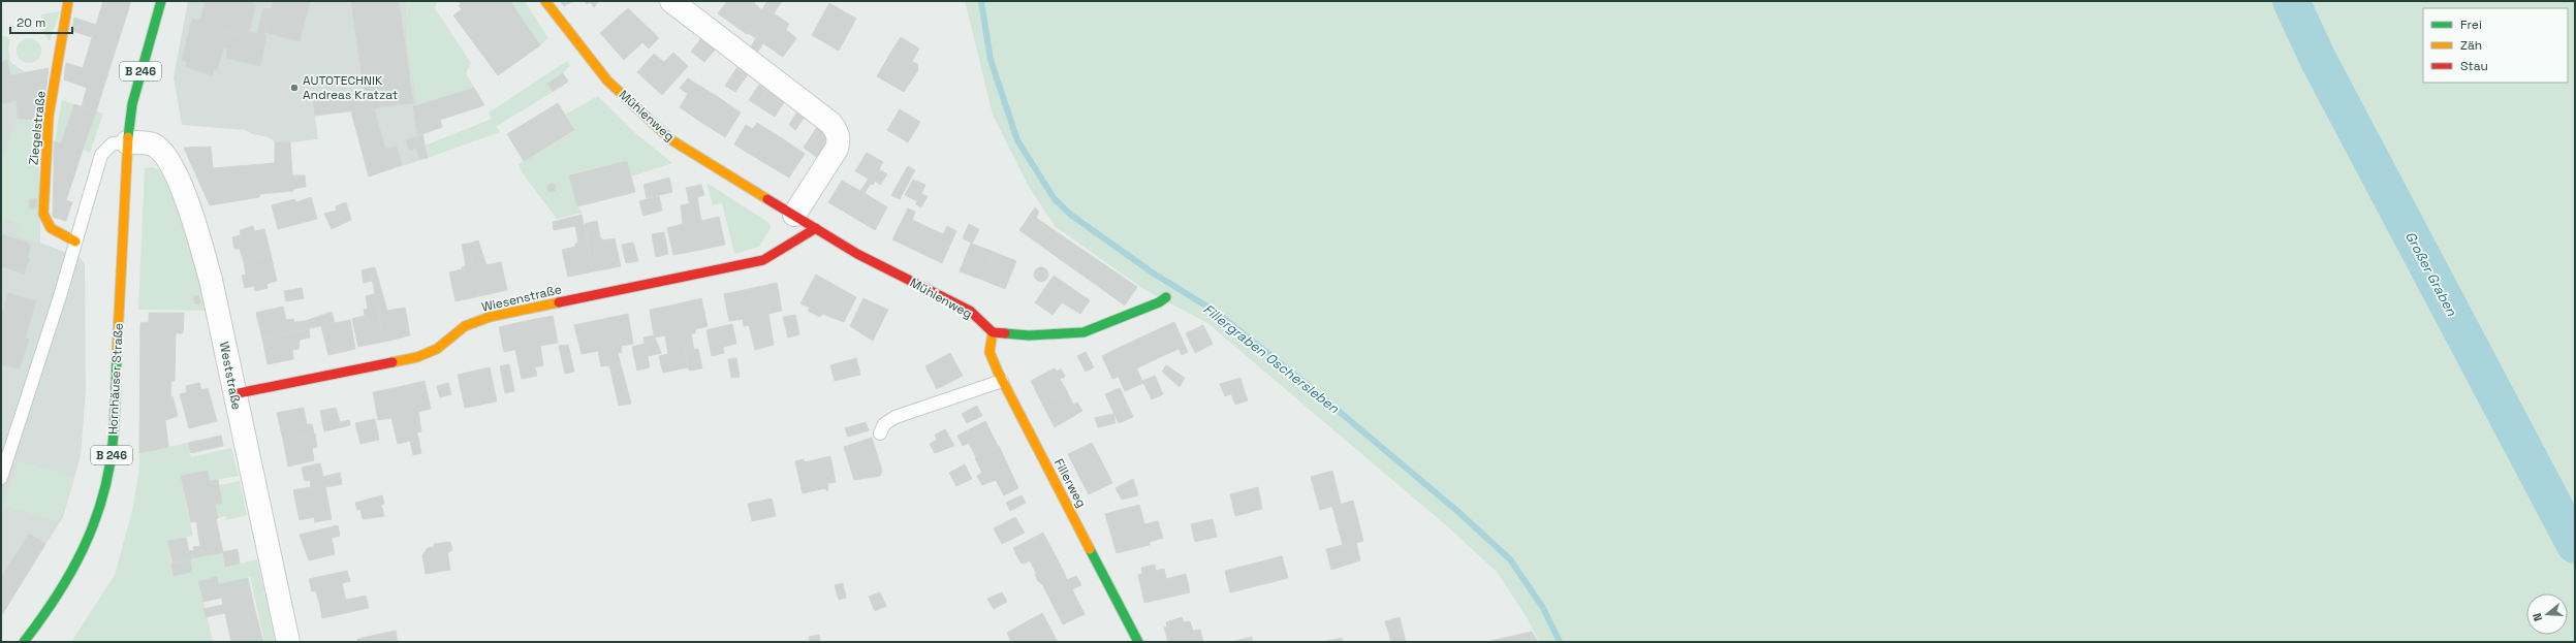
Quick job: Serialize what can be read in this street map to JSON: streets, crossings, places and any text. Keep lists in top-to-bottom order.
{
  "streets": {
    "street": [
      "B 246",
      "Mühlenweg",
      "Ziegelstraße",
      "Wiesenstraße",
      "Weststraße",
      "Hornhäuser Straße",
      "Fillerweg"
    ]
  },
  "crossings": [
    ["Mühlenweg", "Wiesenstraße"],
    ["Mühlenweg", "Fillerweg"],
    ["Wiesenstraße", "Weststraße"],
    ["Weststraße", "Hornhäuser Straße"]
  ],
  "water": ["Großer Graben", "Fillergraben Oschersleben"],
  "places": ["AUTOTECHNIK Andreas Kratzat"],
  "legend": ["Frei", "Zäh", "Stau"],
  "scale_bar": "20 m",
  "north": "left"
}
